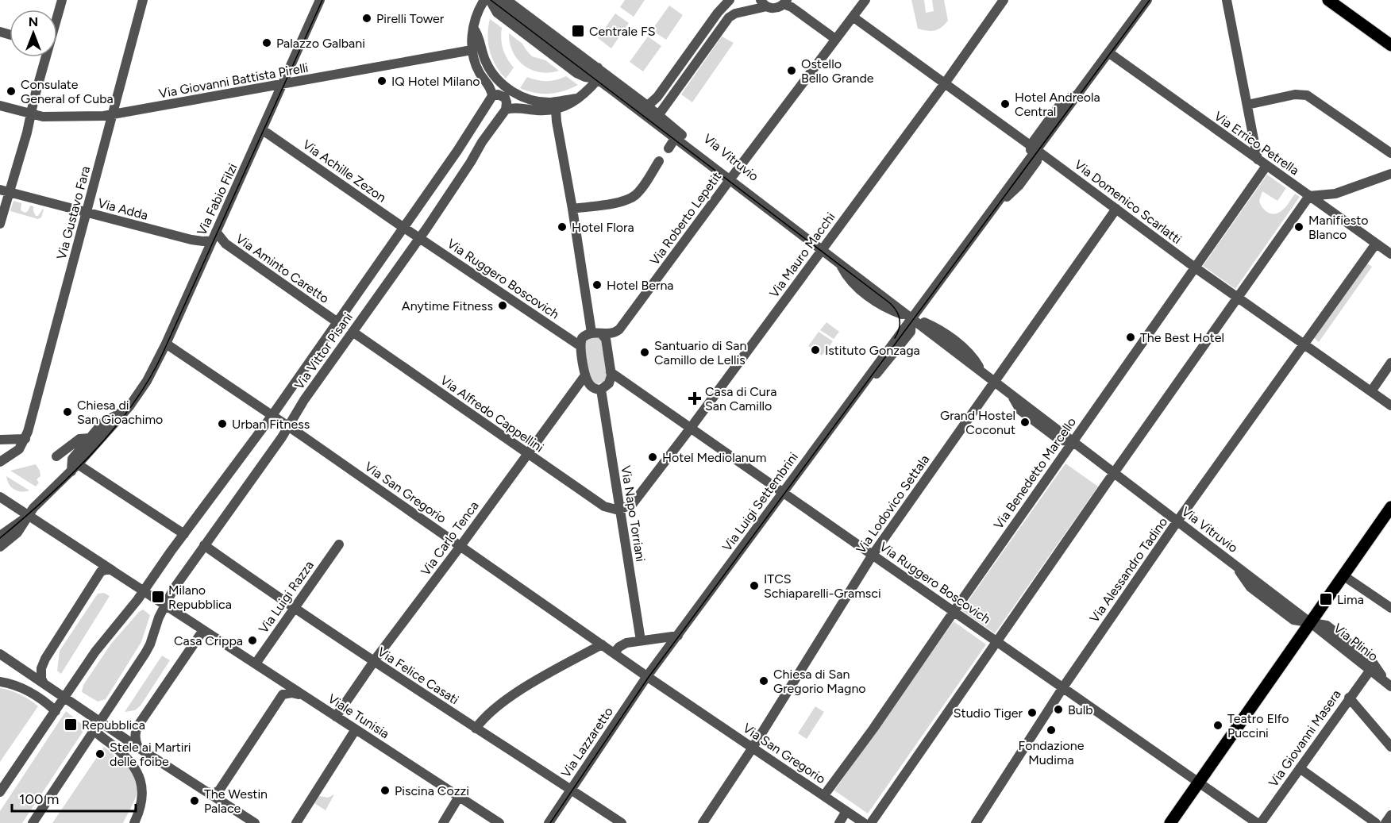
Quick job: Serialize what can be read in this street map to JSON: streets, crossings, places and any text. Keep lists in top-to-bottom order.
{
  "streets": {
    "street": [
      "Via Giovanni Battista Pirelli",
      "Via Errico Petrella",
      "Via Vitruvio",
      "Via Achille Zezon",
      "Via Fabio Filzi",
      "Via Domenico Scarlatti",
      "Via Adda",
      "Via Gustavo Fara",
      "Via Roberto Lepetit",
      "Via Mauro Macchi",
      "Via Aminto Caretto",
      "Via Ruggero Boscovich",
      "Via Vittor Pisani",
      "Via Alfredo Cappellini",
      "Via Benedetto Marcello",
      "Via San Gregorio",
      "Via Luigi Settembrini",
      "Via Lodovico Settala",
      "Via Napo Torriani",
      "Via Carlo Tenca",
      "Via Alessandro Tadino",
      "Via Luigi Razza",
      "Via Plinio",
      "Via Felice Casati",
      "Viale Tunisia",
      "Via Giovanni Masera",
      "Via Lazzaretto"
    ]
  },
  "crossings": [
    ["Via Giovanni Battista Pirelli", "Via Fabio Filzi"],
    ["Via Giovanni Battista Pirelli", "Via Gustavo Fara"],
    ["Via Errico Petrella", "Via Benedetto Marcello"],
    ["Via Errico Petrella", "Via Luigi Settembrini"],
    ["Via Errico Petrella", "Via Alessandro Tadino"],
    ["Via Vitruvio", "Via Roberto Lepetit"],
    ["Via Vitruvio", "Via Mauro Macchi"],
    ["Via Vitruvio", "Via Benedetto Marcello"],
    ["Via Vitruvio", "Via Luigi Settembrini"],
    ["Via Vitruvio", "Via Lodovico Settala"],
    ["Via Vitruvio", "Via Alessandro Tadino"],
    ["Via Vitruvio", "Via Plinio"],
    ["Via Achille Zezon", "Via Fabio Filzi"],
    ["Via Achille Zezon", "Via Ruggero Boscovich"],
    ["Via Achille Zezon", "Via Vittor Pisani"],
    ["Via Fabio Filzi", "Via Adda"],
    ["Via Fabio Filzi", "Via Aminto Caretto"],
    ["Via Fabio Filzi", "Via San Gregorio"],
    ["Via Domenico Scarlatti", "Via Roberto Lepetit"],
    ["Via Domenico Scarlatti", "Via Mauro Macchi"],
    ["Via Domenico Scarlatti", "Via Benedetto Marcello"],
    ["Via Domenico Scarlatti", "Via Luigi Settembrini"],
    ["Via Domenico Scarlatti", "Via Lodovico Settala"],
    ["Via Domenico Scarlatti", "Via Alessandro Tadino"],
    ["Via Adda", "Via Gustavo Fara"],
    ["Via Adda", "Via Aminto Caretto"],
    ["Via Mauro Macchi", "Via Ruggero Boscovich"],
    ["Via Mauro Macchi", "Via Alfredo Cappellini"],
    ["Via Mauro Macchi", "Via Napo Torriani"],
    ["Via Aminto Caretto", "Via Vittor Pisani"],
    ["Via Ruggero Boscovich", "Via Vittor Pisani"],
    ["Via Ruggero Boscovich", "Via Benedetto Marcello"],
    ["Via Ruggero Boscovich", "Via Luigi Settembrini"],
    ["Via Ruggero Boscovich", "Via Lodovico Settala"],
    ["Via Ruggero Boscovich", "Via Alessandro Tadino"],
    ["Via Vittor Pisani", "Via Alfredo Cappellini"],
    ["Via Vittor Pisani", "Via San Gregorio"],
    ["Via Vittor Pisani", "Via Felice Casati"],
    ["Via Vittor Pisani", "Viale Tunisia"],
    ["Via Alfredo Cappellini", "Via Napo Torriani"],
    ["Via Alfredo Cappellini", "Via Carlo Tenca"],
    ["Via Benedetto Marcello", "Via San Gregorio"],
    ["Via San Gregorio", "Via Luigi Settembrini"],
    ["Via San Gregorio", "Via Lodovico Settala"],
    ["Via San Gregorio", "Via Carlo Tenca"],
    ["Via San Gregorio", "Via Lazzaretto"],
    ["Via Luigi Settembrini", "Via Lazzaretto"],
    ["Via Carlo Tenca", "Via Felice Casati"],
    ["Via Carlo Tenca", "Viale Tunisia"],
    ["Via Luigi Razza", "Via Felice Casati"],
    ["Via Luigi Razza", "Viale Tunisia"],
    ["Via Plinio", "Via Giovanni Masera"],
    ["Via Felice Casati", "Via Lazzaretto"]
  ],
  "places": {
    "other": [
      "Pirelli Tower",
      "Palazzo Galbani",
      "Ostello Bello Grande",
      "IQ Hotel Milano",
      "Consulate General of Cuba",
      "Hotel Andreola Central",
      "Hotel Flora",
      "Manifiesto Blanco",
      "Hotel Berna",
      "Anytime Fitness",
      "The Best Hotel",
      "Istituto Gonzaga",
      "Santuario di San Camillo de Lellis",
      "Chiesa di San Gioachimo",
      "Grand Hostel Coconut",
      "Urban Fitness",
      "Hotel Mediolanum",
      "ITCS Schiaparelli-Gramsci",
      "Casa Crippa",
      "Chiesa di San Gregorio Magno",
      "Bulb",
      "Studio Tiger",
      "Teatro Elfo Puccini",
      "Fondazione Mudima",
      "Stele ai Martiri delle foibe",
      "Piscina Cozzi",
      "The Westin Palace"
    ],
    "transit": [
      "Centrale FS",
      "Milano Repubblica",
      "Lima",
      "Repubblica"
    ],
    "health": ["Casa di Cura San Camillo"]
  },
  "scale_bar": "100 m",
  "north": "top"
}
